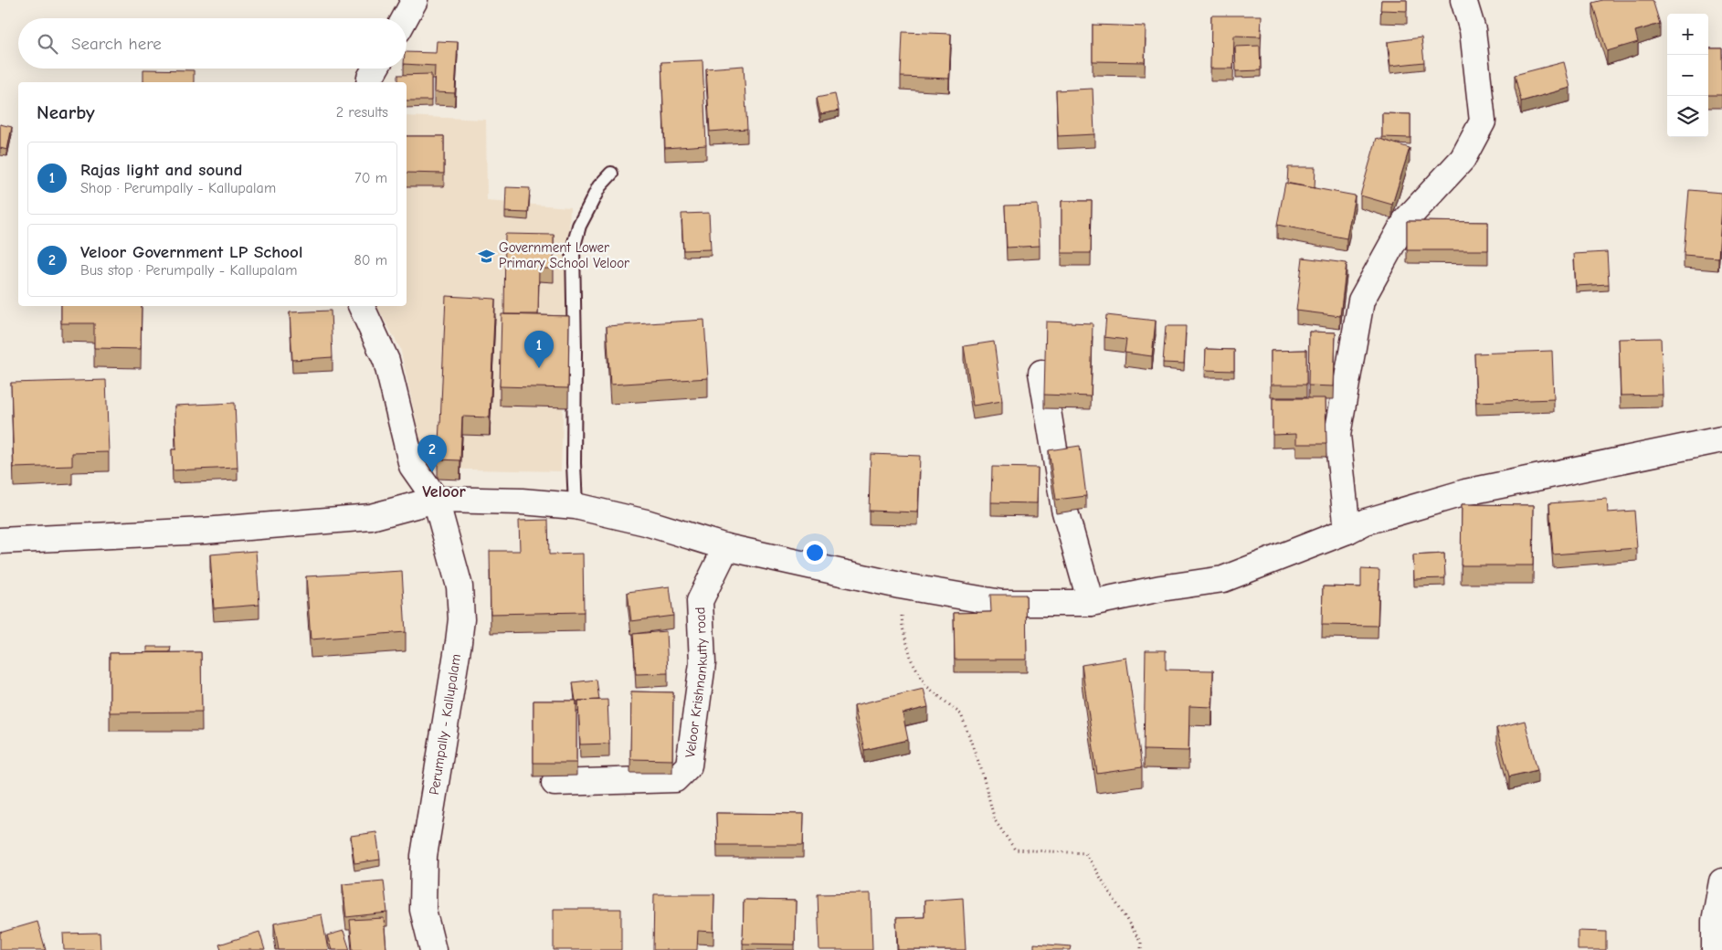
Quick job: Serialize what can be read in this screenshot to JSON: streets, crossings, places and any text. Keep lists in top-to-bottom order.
{
  "streets": {
    "street": ["Veloor Krishnankutty road", "Perumpally - Kallupalam"]
  },
  "districts": ["Veloor"],
  "places": {
    "school or university": ["Government Lower Primary School Veloor"]
  },
  "page": {
    "map_buttons": ["+", "−"],
    "search": "Search here",
    "heading": ["Nearby", "2 results"],
    "list": [
      {
        "mark": "1",
        "name": "Rajas light and sound",
        "note": "Shop · Perumpally - Kallupalam",
        "value": "70 m"
      },
      {
        "mark": "2",
        "name": "Veloor Government LP School",
        "note": "Bus stop · Perumpally - Kallupalam",
        "value": "80 m"
      }
    ],
    "pins": ["1", "2"]
  }
}
